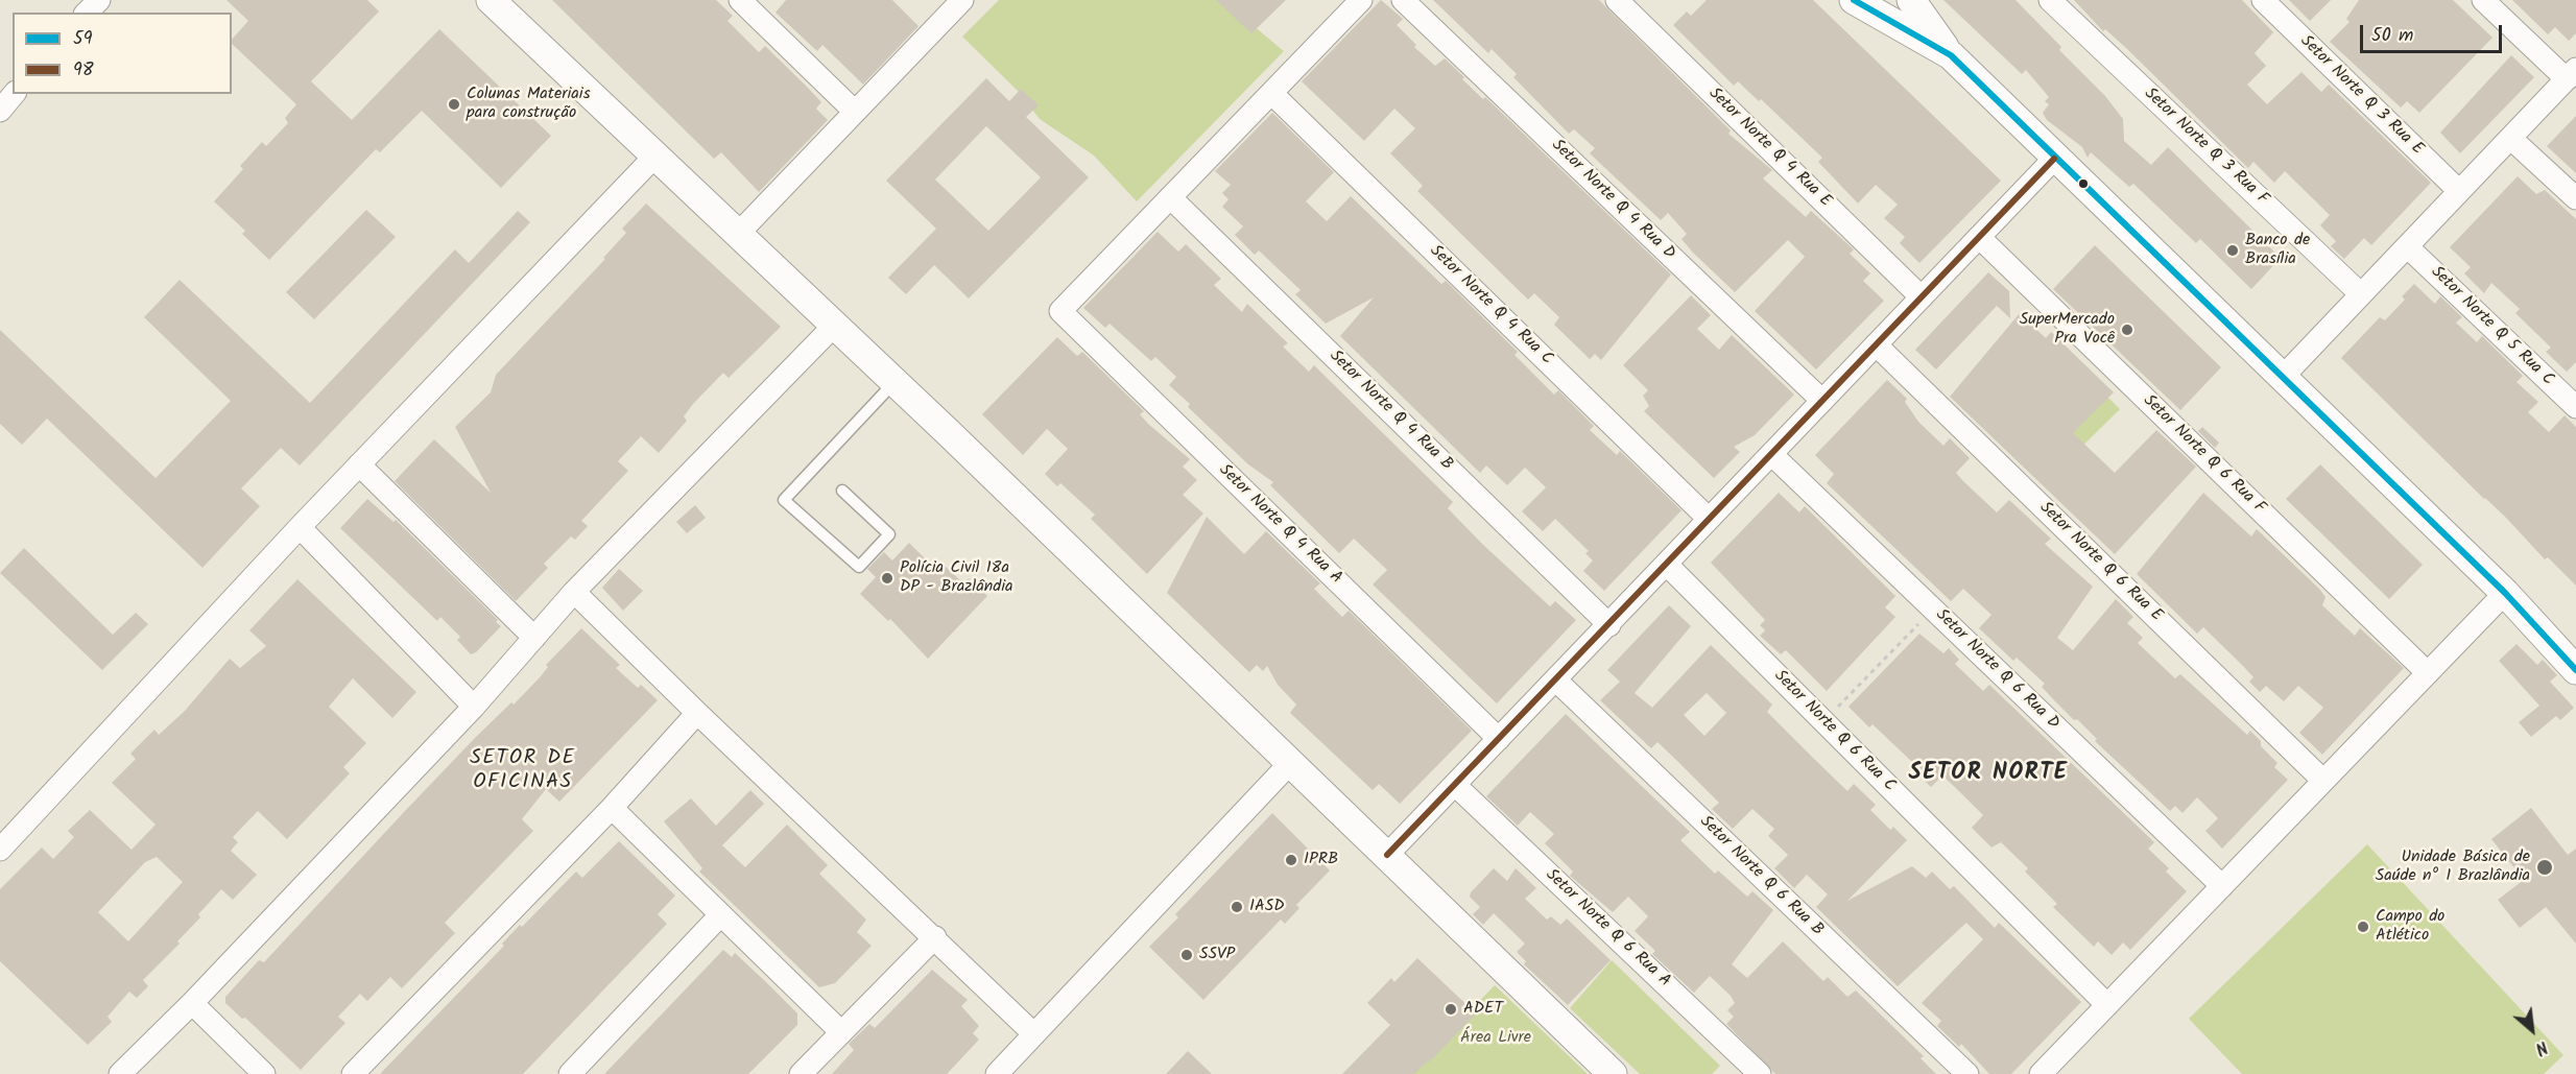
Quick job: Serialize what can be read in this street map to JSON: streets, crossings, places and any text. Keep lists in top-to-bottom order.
{
  "streets": {
    "street": [
      "Setor Norte Q 3 Rua E",
      "Setor Norte Q 3 Rua F",
      "Setor Norte Q 4 Rua E",
      "Setor Norte Q 4 Rua D",
      "Setor Norte Q 4 Rua C",
      "Setor Norte Q 5 Rua C",
      "Setor Norte Q 4 Rua B",
      "Setor Norte Q 6 Rua F",
      "Setor Norte Q 4 Rua A",
      "Setor Norte Q 6 Rua E",
      "Setor Norte Q 6 Rua D",
      "Setor Norte Q 6 Rua C",
      "Setor Norte Q 6 Rua B",
      "Setor Norte Q 6 Rua A"
    ]
  },
  "crossings": [
    ["Setor Norte Q 4 Rua B", "Setor Norte Q 4 Rua A"]
  ],
  "districts": ["SETOR DE OFICINAS", "SETOR NORTE"],
  "parks": ["Área Livre"],
  "places": [
    "Colunas Materiais para construção",
    "Banco de Brasília",
    "SuperMercado Pra Você",
    "Polícia Civil 18a DP - Brazlândia",
    "IPRB",
    "Unidade Básica de Saúde nº 1 Brazlândia",
    "IASD",
    "Campo do Atlético",
    "SSVP",
    "ADET"
  ],
  "lines": ["transit line 59", "transit line 98"],
  "legend": ["59", "98"],
  "scale_bar": "50 m",
  "north": "bottom right"
}
